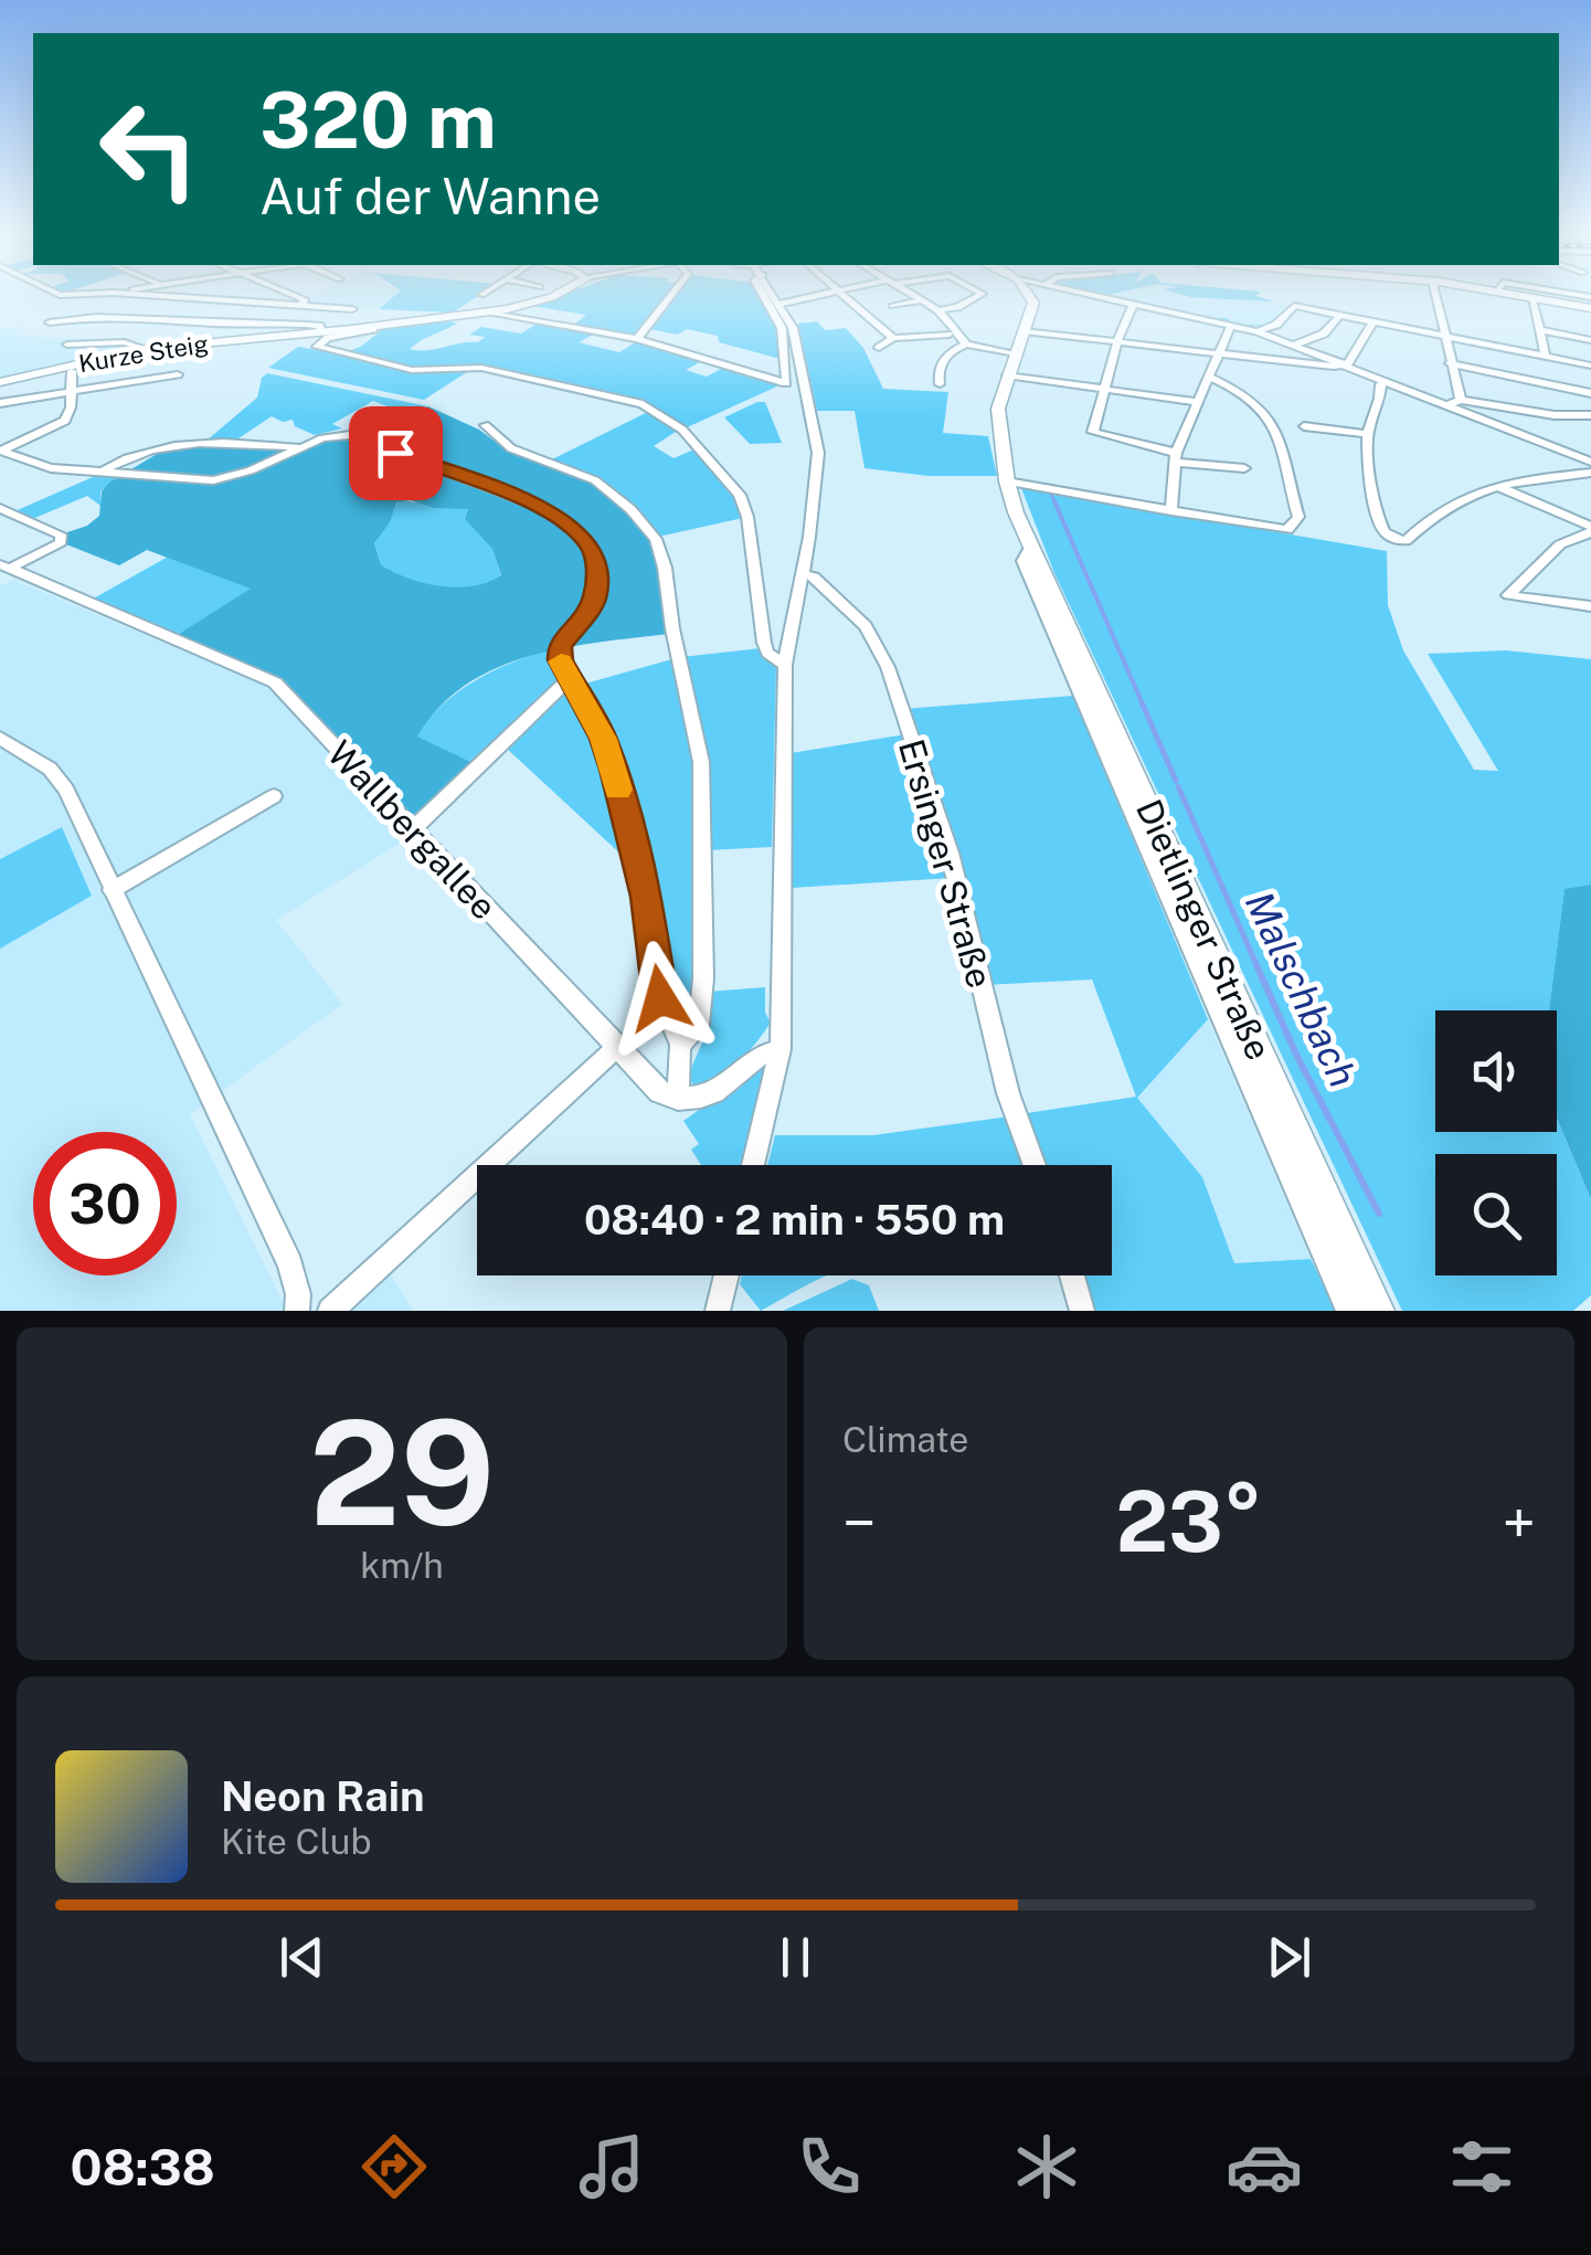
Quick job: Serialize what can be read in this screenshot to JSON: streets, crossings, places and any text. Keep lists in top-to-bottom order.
{
  "streets": {
    "main road": ["Kurze Steig", "Dietlinger Straße"],
    "street": ["Wallbergallee", "Ersinger Straße"]
  },
  "water": ["Malschbach"],
  "page": {
    "turn": ["320 m", "Auf der Wanne"],
    "limit": "30",
    "trip": "08:40 · 2 min · 550 m",
    "tile": [
      ["29", "km/h"],
      "Climate"
    ],
    "heat": ["−", "23°", "+"],
    "song": ["Neon Rain", "Kite Club"],
    "tabs": "08:38"
  }
}
